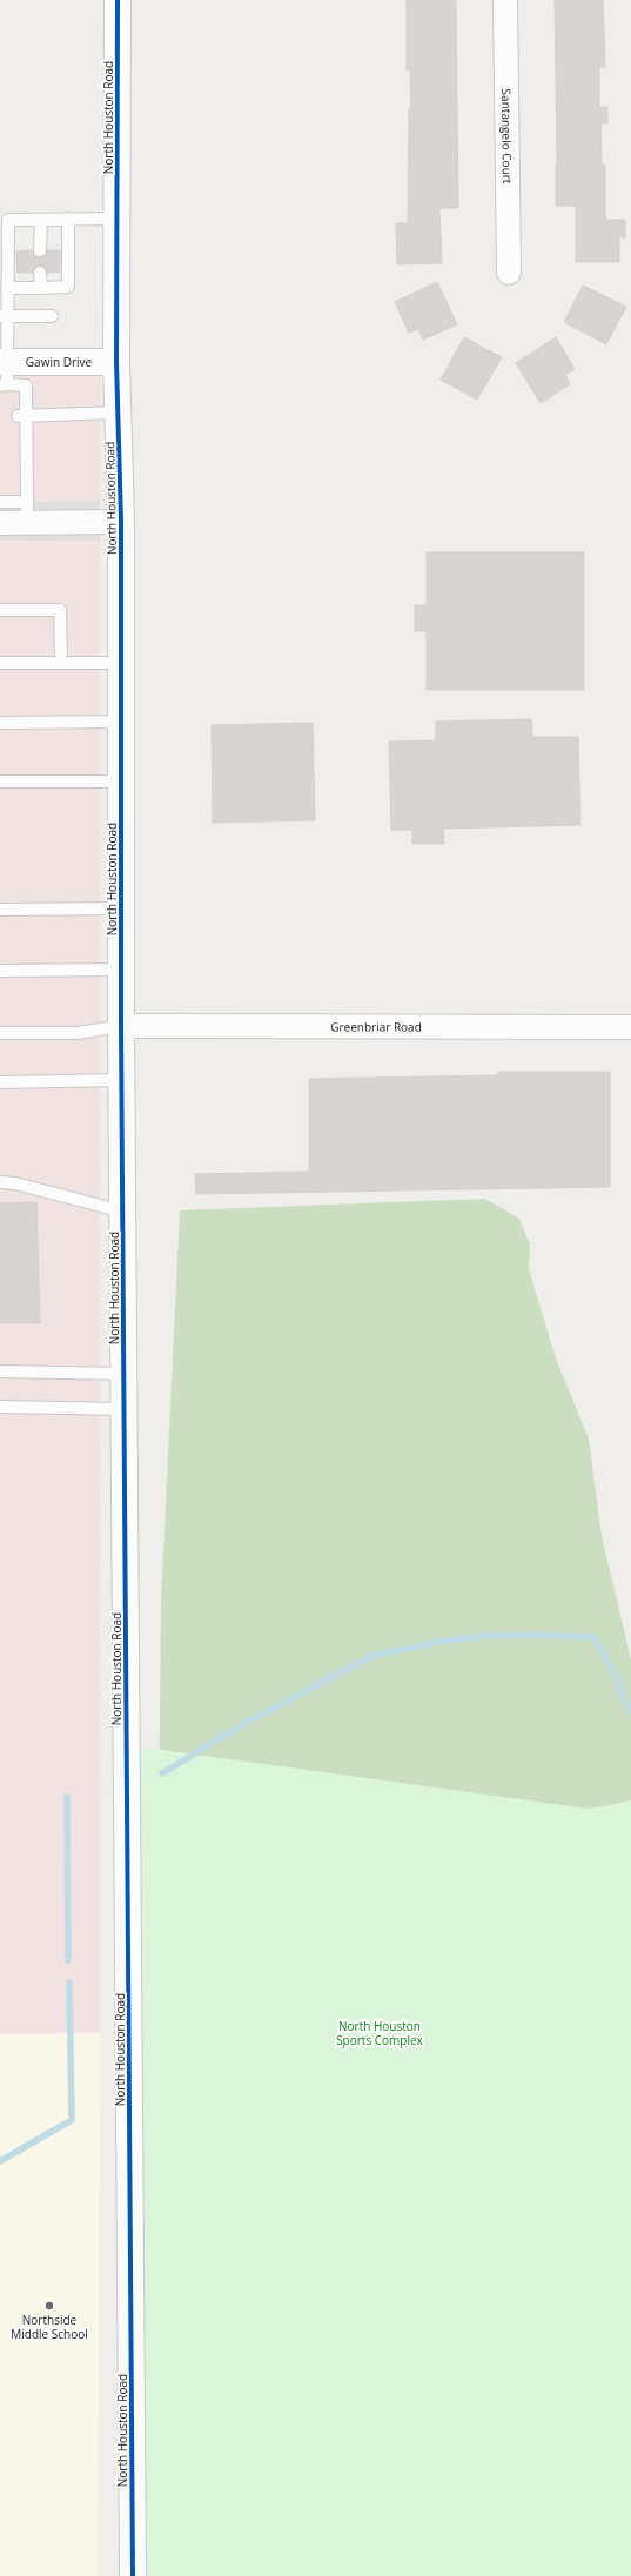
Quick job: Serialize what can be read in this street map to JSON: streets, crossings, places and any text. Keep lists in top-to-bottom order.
{
  "streets": {
    "street": [
      "North Houston Road",
      "Santangelo Court",
      "Gawin Drive",
      "Greenbriar Road"
    ]
  },
  "crossings": [
    ["North Houston Road", "Gawin Drive"],
    ["North Houston Road", "Greenbriar Road"]
  ],
  "parks": ["North Houston Sports Complex"],
  "places": ["Northside Middle School"]
}
